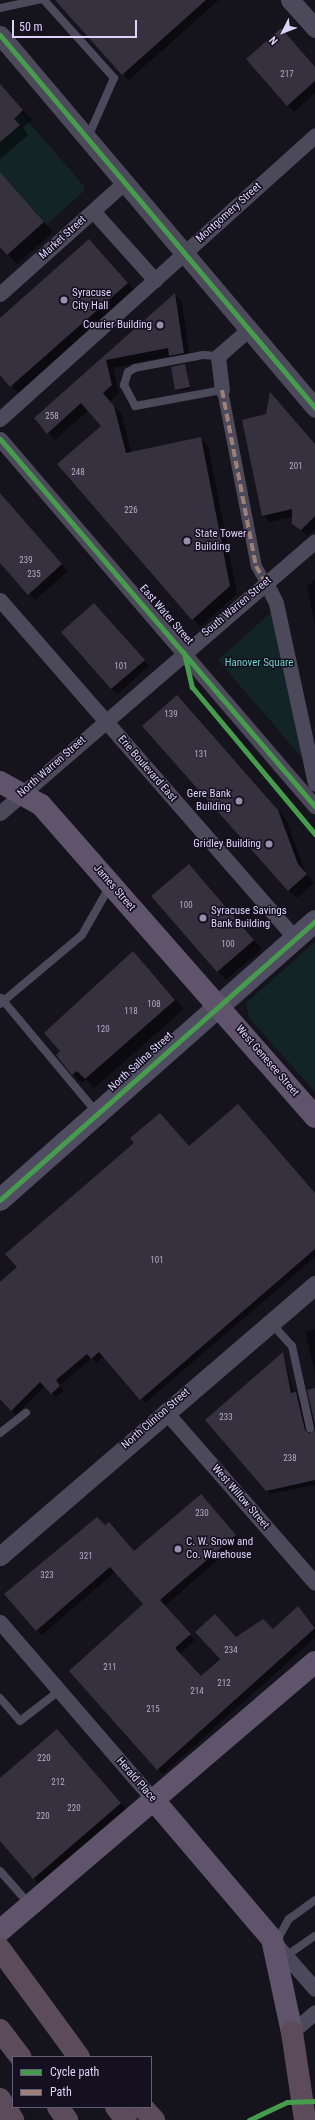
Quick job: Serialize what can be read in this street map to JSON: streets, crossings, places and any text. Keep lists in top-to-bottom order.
{
  "streets": {
    "main road": [
      "James Street",
      "West Genesee Street",
      "North Salina Street",
      "Herald Place"
    ],
    "street": [
      "Montgomery Street",
      "Market Street",
      "South Warren Street",
      "East Water Street",
      "North Warren Street",
      "Erie Boulevard East",
      "North Clinton Street",
      "West Willow Street"
    ]
  },
  "crossings": [
    ["South Warren Street", "East Water Street"],
    ["South Warren Street", "North Warren Street"],
    ["South Warren Street", "Erie Boulevard East"],
    ["North Warren Street", "Erie Boulevard East"],
    ["North Warren Street", "James Street"],
    ["Erie Boulevard East", "North Salina Street"],
    ["James Street", "West Genesee Street"],
    ["James Street", "North Salina Street"],
    ["West Genesee Street", "North Salina Street"],
    ["North Clinton Street", "West Willow Street"]
  ],
  "parks": ["Hanover Square"],
  "places": [
    "Syracuse City Hall",
    "Courier Building",
    "State Tower Building",
    "Gere Bank Building",
    "Gridley Building",
    "Syracuse Savings Bank Building",
    "C. W. Snow and Co. Warehouse"
  ],
  "house_numbers": [
    "217",
    "258",
    "201",
    "248",
    "226",
    "239",
    "235",
    "101",
    "139",
    "131",
    "100",
    "100",
    "108",
    "118",
    "120",
    "101",
    "233",
    "238",
    "230",
    "321",
    "323",
    "234",
    "211",
    "212",
    "214",
    "215",
    "220",
    "212",
    "220",
    "220"
  ],
  "legend": ["Cycle path", "Path"],
  "scale_bar": "50 m",
  "north": "bottom left"
}
